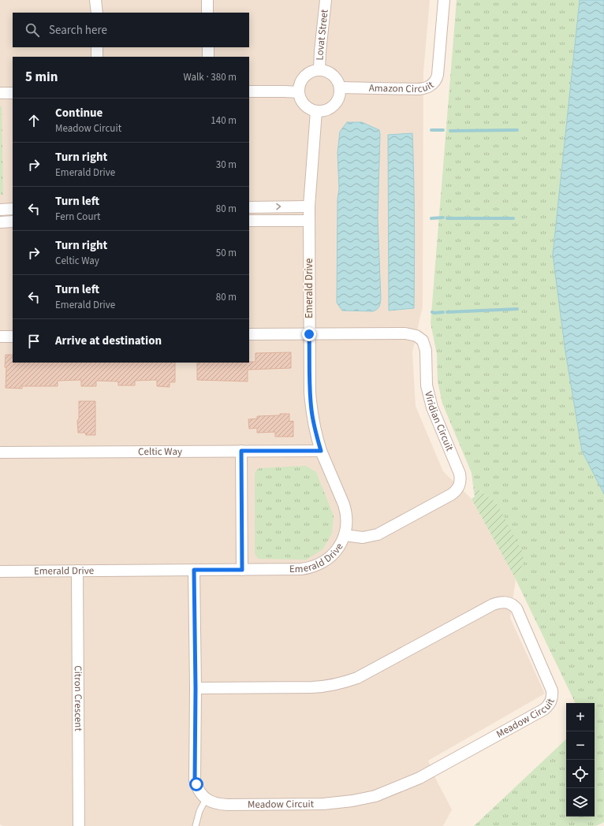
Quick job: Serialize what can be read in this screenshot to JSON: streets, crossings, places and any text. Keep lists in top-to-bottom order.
{
  "streets": {
    "street": [
      "Lovat Street",
      "Amazon Circuit",
      "Emerald Drive",
      "Viridian Circuit",
      "Celtic Way",
      "Citron Crescent",
      "Meadow Circuit"
    ]
  },
  "crossings": [
    ["Lovat Street", "Amazon Circuit"],
    ["Lovat Street", "Emerald Drive"],
    ["Amazon Circuit", "Emerald Drive"],
    ["Emerald Drive", "Viridian Circuit"],
    ["Emerald Drive", "Celtic Way"],
    ["Emerald Drive", "Citron Crescent"]
  ],
  "page": {
    "search": "Search here",
    "heading": ["5 min", "Walk · 380 m"],
    "list": [
      ["Continue", "Meadow Circuit", "140 m"],
      ["Turn right", "Emerald Drive", "30 m"],
      ["Turn left", "Fern Court", "80 m"],
      ["Turn right", "Celtic Way", "50 m"],
      ["Turn left", "Emerald Drive", "80 m"],
      "Arrive at destination"
    ],
    "map_buttons": ["+", "−"]
  }
}
